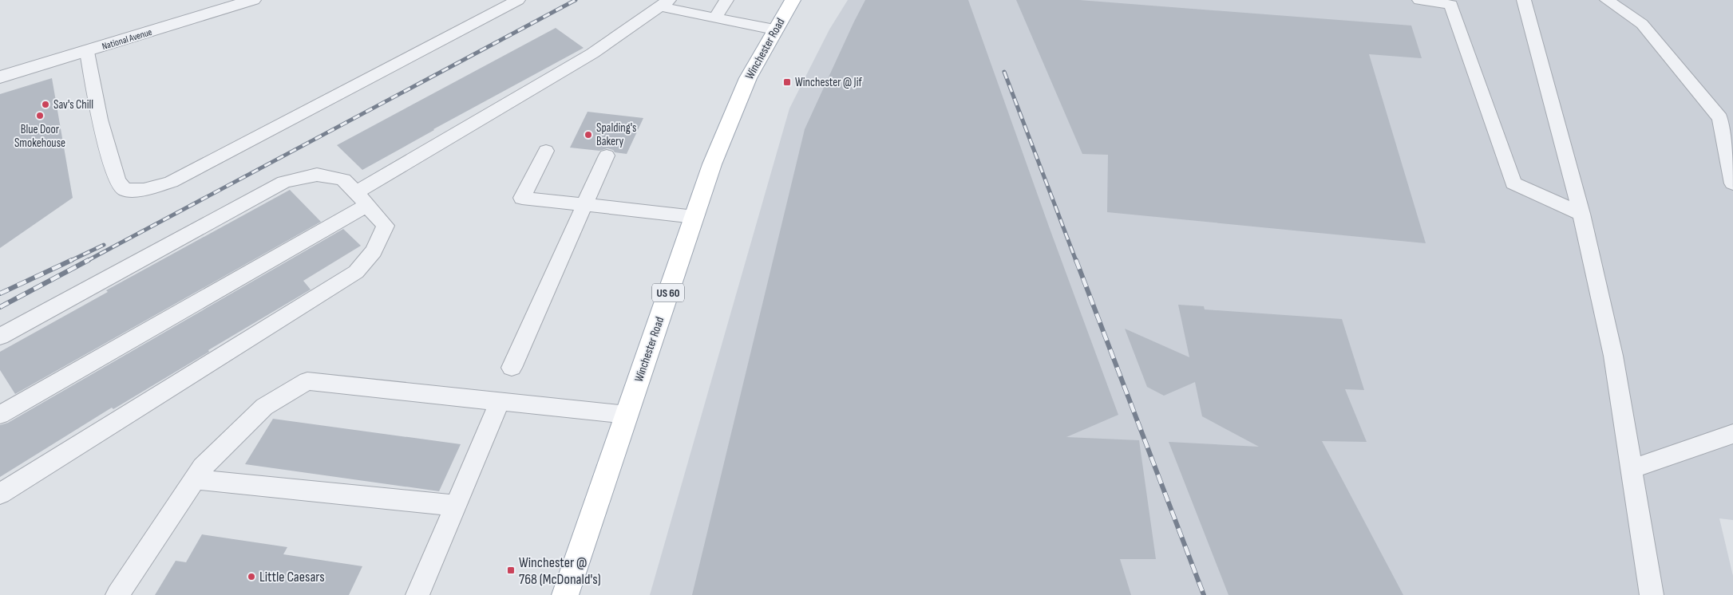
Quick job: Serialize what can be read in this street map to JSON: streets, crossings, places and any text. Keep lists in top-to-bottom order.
{
  "streets": {
    "main road": ["Winchester Road", "US 60"],
    "street": ["National Avenue"]
  },
  "places": {
    "transit": ["Winchester @ Jif", "Winchester @ 768 (McDonald's)"],
    "other": [
      "Sav's Chill",
      "Blue Door Smokehouse",
      "Spalding's Bakery",
      "Little Caesars"
    ]
  }
}
